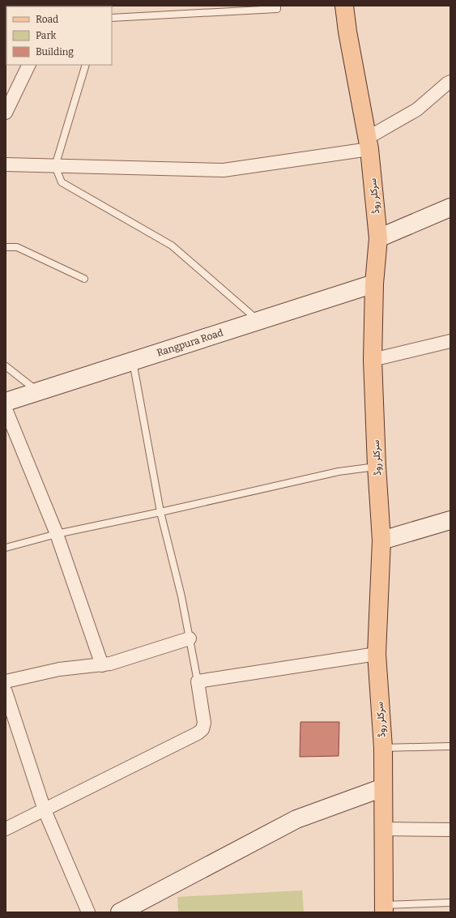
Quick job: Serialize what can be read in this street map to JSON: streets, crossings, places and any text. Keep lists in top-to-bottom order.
{
  "streets": {
    "main road": ["سرکلر روڈ"],
    "street": ["Rangpura Road"]
  },
  "crossings": [
    ["سرکلر روڈ", "Rangpura Road"]
  ],
  "legend": ["Road", "Park", "Building"]
}
